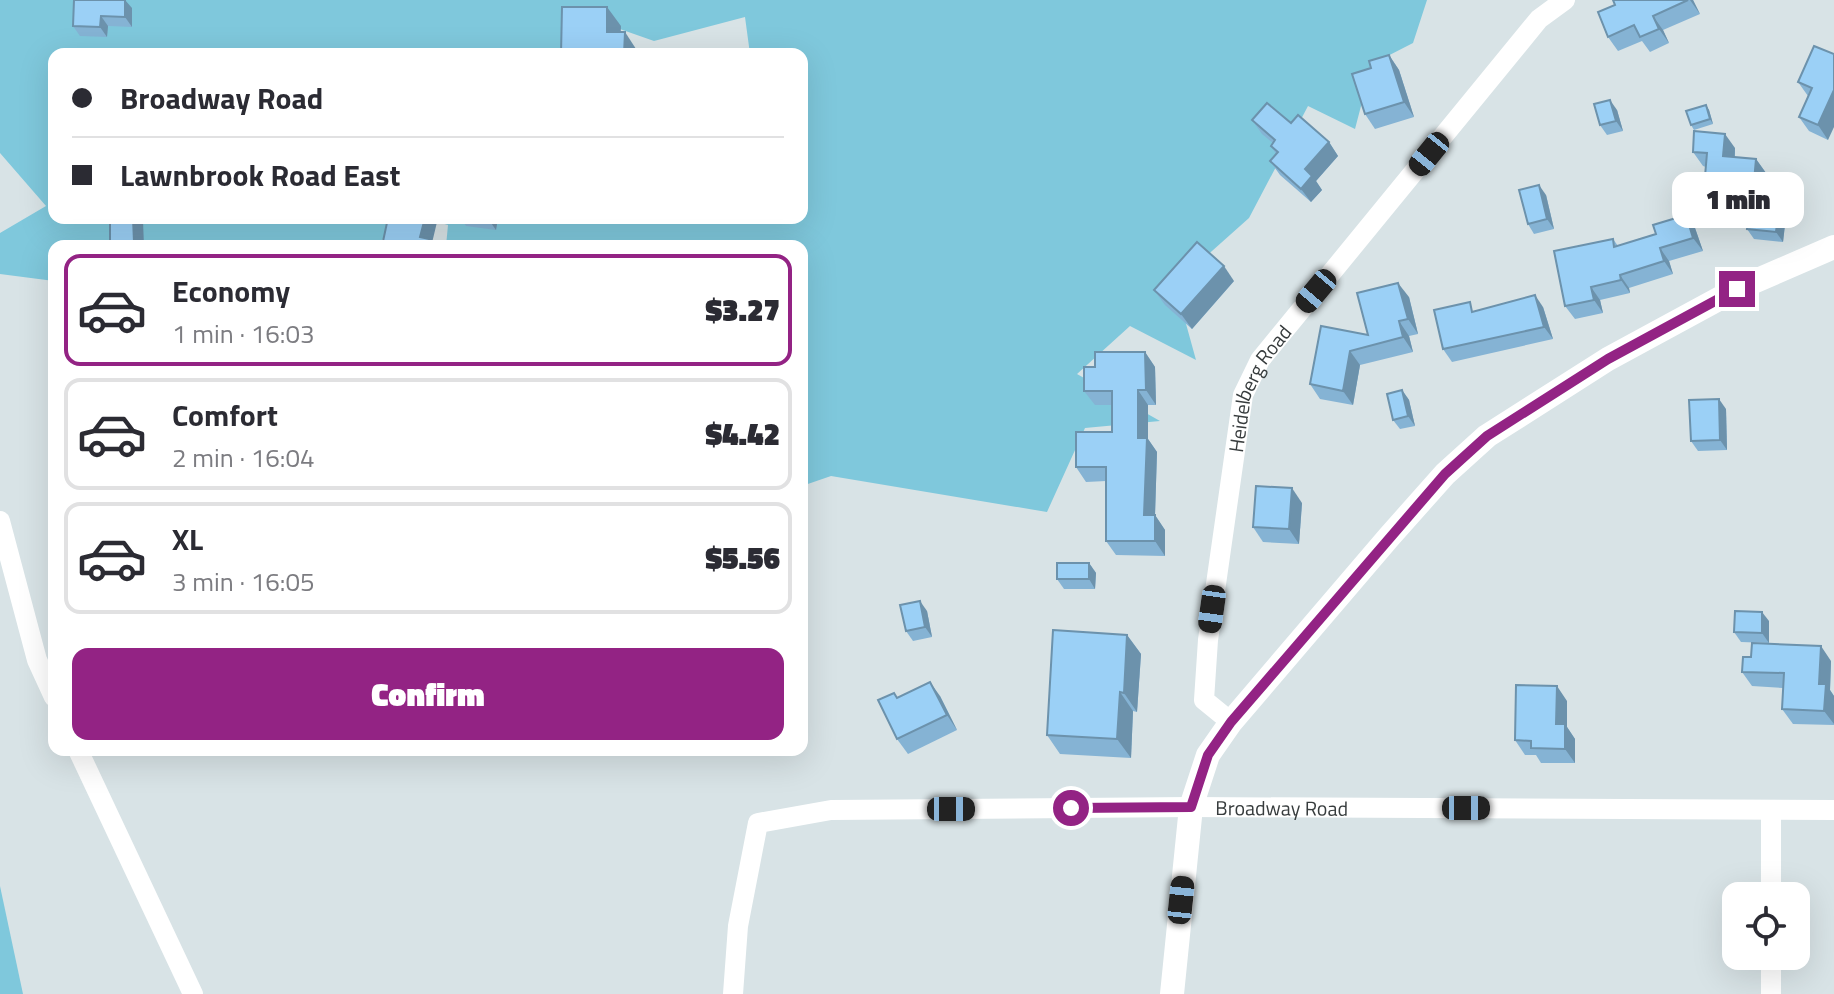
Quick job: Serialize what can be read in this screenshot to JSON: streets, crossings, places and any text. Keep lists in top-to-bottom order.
{
  "streets": {
    "street": ["Heidelberg Road", "Broadway Road"]
  },
  "page": {
    "banner": ["Broadway Road", "Lawnbrook Road East"],
    "bubble": "1 min",
    "list": [
      {
        "name": "Economy",
        "note": "1 min · 16:03",
        "value": "$3.27"
      },
      {
        "name": "Comfort",
        "note": "2 min · 16:04",
        "value": "$4.42"
      },
      {
        "name": "XL",
        "note": "3 min · 16:05",
        "value": "$5.56"
      }
    ],
    "buttons": "Confirm"
  }
}
